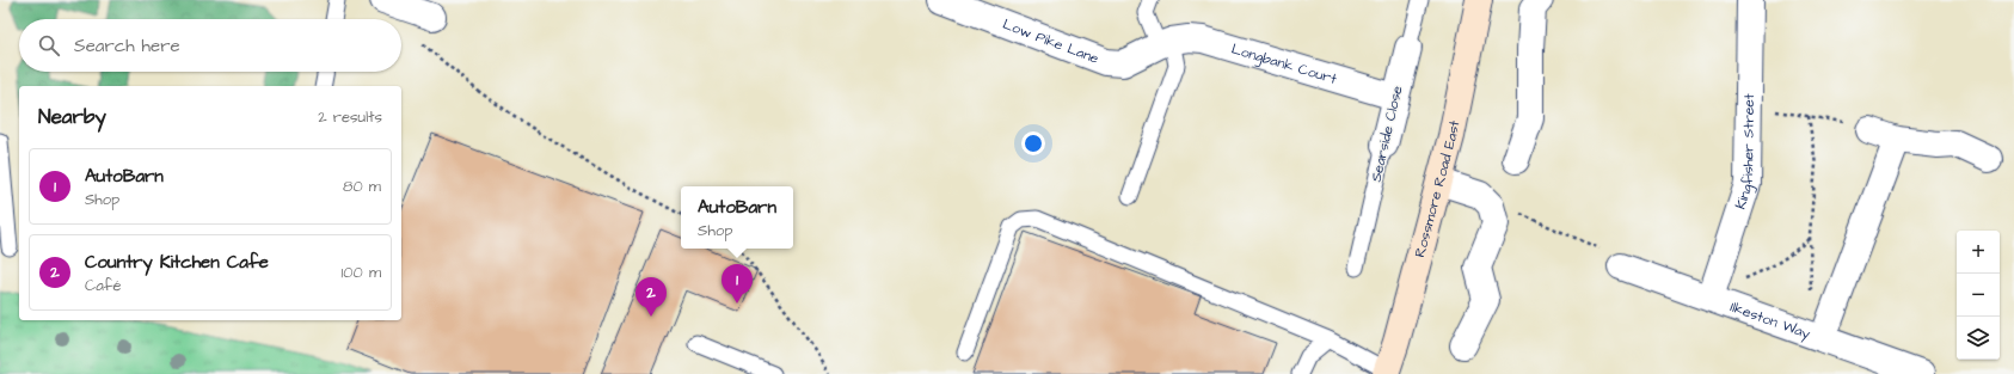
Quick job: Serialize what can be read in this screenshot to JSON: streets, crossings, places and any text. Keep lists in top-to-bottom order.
{
  "streets": {
    "main road": ["Rossmore Road East"],
    "street": [
      "Low Pike Lane",
      "Longbank Court",
      "Searside Close",
      "Kingfisher Street",
      "Ilkeston Way"
    ]
  },
  "crossings": [
    ["Low Pike Lane", "Longbank Court"],
    ["Longbank Court", "Searside Close"],
    ["Kingfisher Street", "Ilkeston Way"]
  ],
  "page": {
    "search": "Search here",
    "heading": ["Nearby", "2 results"],
    "list": [
      {
        "mark": "1",
        "name": "AutoBarn",
        "note": "Shop",
        "value": "80 m"
      },
      {
        "mark": "2",
        "name": "Country Kitchen Cafe",
        "note": "Café",
        "value": "100 m"
      }
    ],
    "popup": ["AutoBarn", "Shop"],
    "map_buttons": ["+", "−"],
    "pins": ["1", "2"]
  }
}
